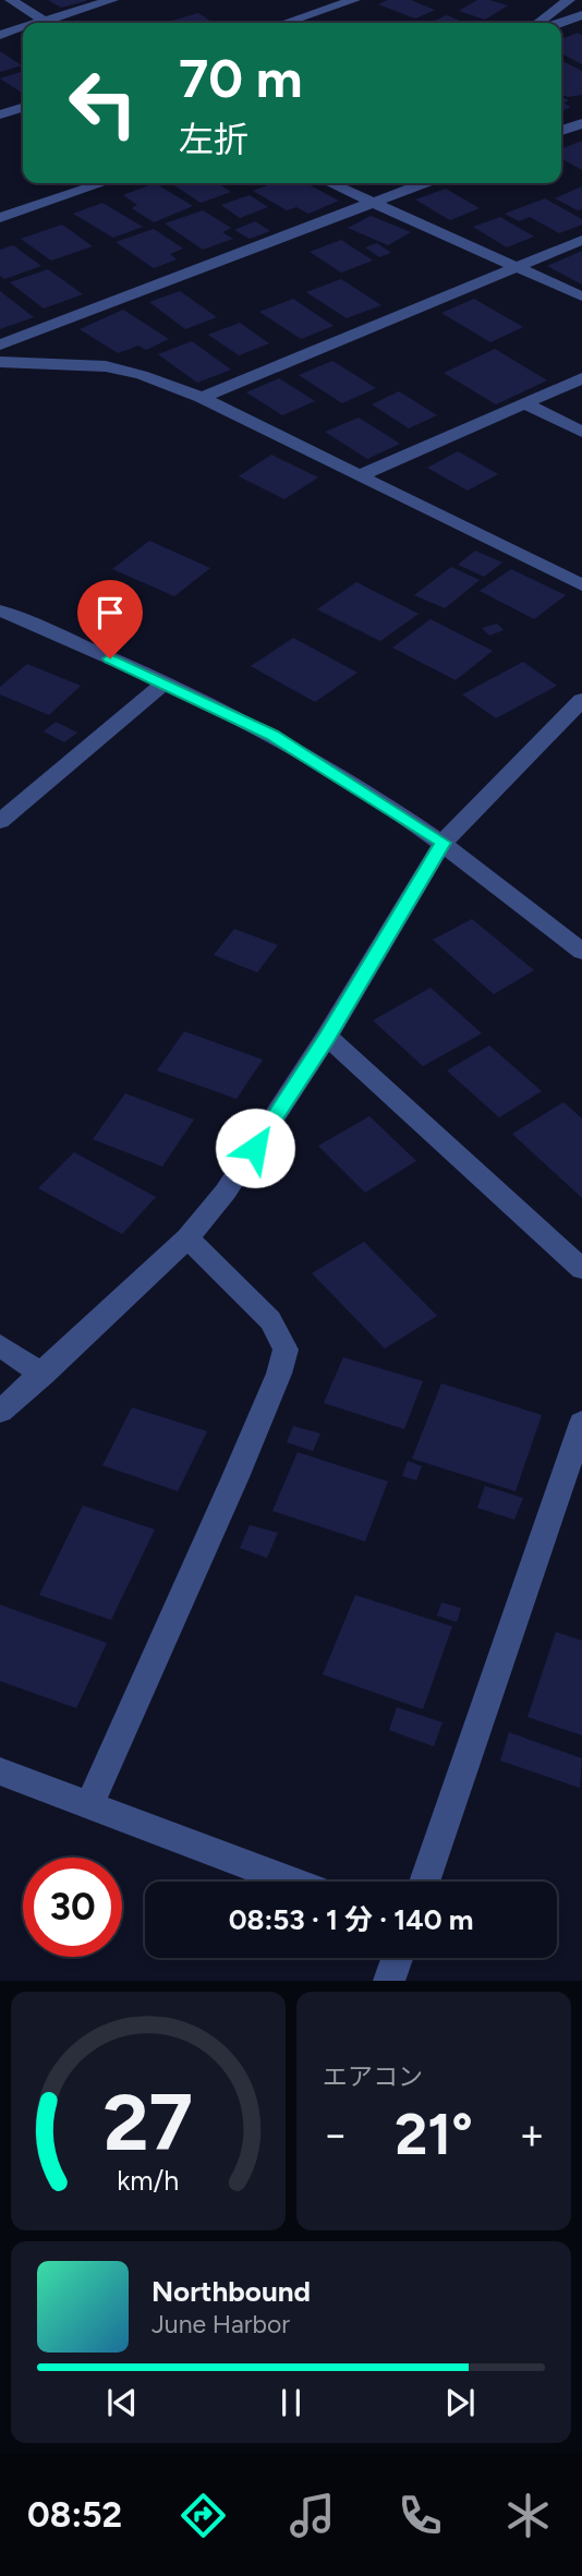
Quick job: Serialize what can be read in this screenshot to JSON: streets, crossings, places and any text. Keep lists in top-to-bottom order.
{
  "page": {
    "turn": ["70 m", "左折"],
    "limit": "30",
    "trip": "08:53 · 1 分 · 140 m",
    "tile": "エアコン",
    "heat": ["−", "21°", "+"],
    "song": ["Northbound", "June Harbor"],
    "tabs": "08:52",
    "gauge": ["27", "km/h"]
  }
}
